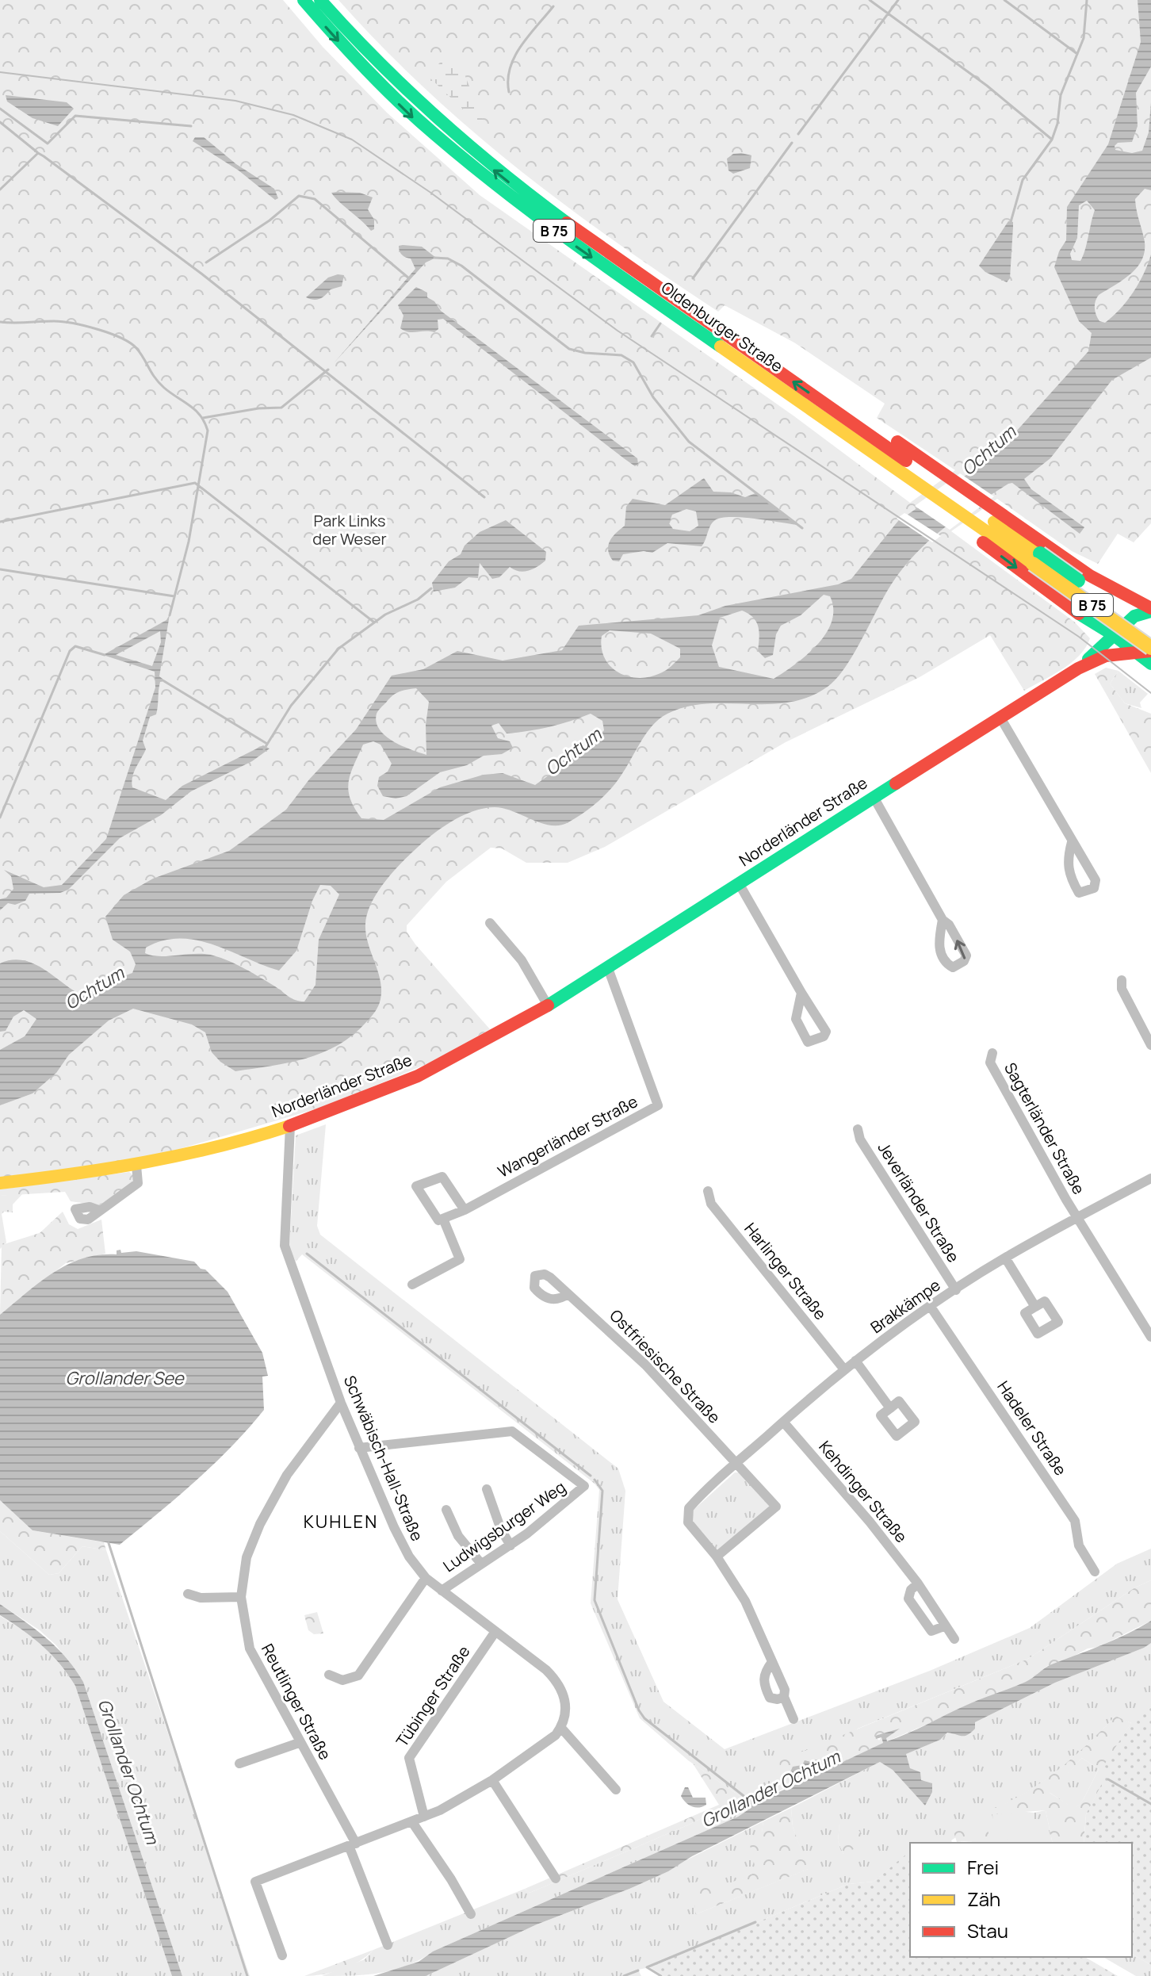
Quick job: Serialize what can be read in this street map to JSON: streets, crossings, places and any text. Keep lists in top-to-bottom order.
{
  "streets": {
    "main road": ["B 75", "Oldenburger Straße", "Norderländer Straße"],
    "street": [
      "Sagterländer Straße",
      "Wangerländer Straße",
      "Jeverländer Straße",
      "Harlinger Straße",
      "Brakkämpe",
      "Ostfriesische Straße",
      "Hadeler Straße",
      "Schwäbisch-Hall-Straße",
      "Kehdinger Straße",
      "Ludwigsburger Weg",
      "Tübinger Straße",
      "Reutlinger Straße"
    ]
  },
  "crossings": [
    ["Oldenburger Straße", "Norderländer Straße"],
    ["Norderländer Straße", "Wangerländer Straße"],
    ["Norderländer Straße", "Schwäbisch-Hall-Straße"],
    ["Sagterländer Straße", "Brakkämpe"],
    ["Jeverländer Straße", "Brakkämpe"],
    ["Harlinger Straße", "Brakkämpe"],
    ["Brakkämpe", "Ostfriesische Straße"],
    ["Brakkämpe", "Hadeler Straße"],
    ["Brakkämpe", "Kehdinger Straße"],
    ["Schwäbisch-Hall-Straße", "Ludwigsburger Weg"],
    ["Schwäbisch-Hall-Straße", "Tübinger Straße"],
    ["Schwäbisch-Hall-Straße", "Reutlinger Straße"]
  ],
  "districts": ["KUHLEN"],
  "water": ["Ochtum", "Grollander See", "Grollander Ochtum"],
  "parks": ["Park Links der Weser"],
  "legend": ["Frei", "Zäh", "Stau"]
}
